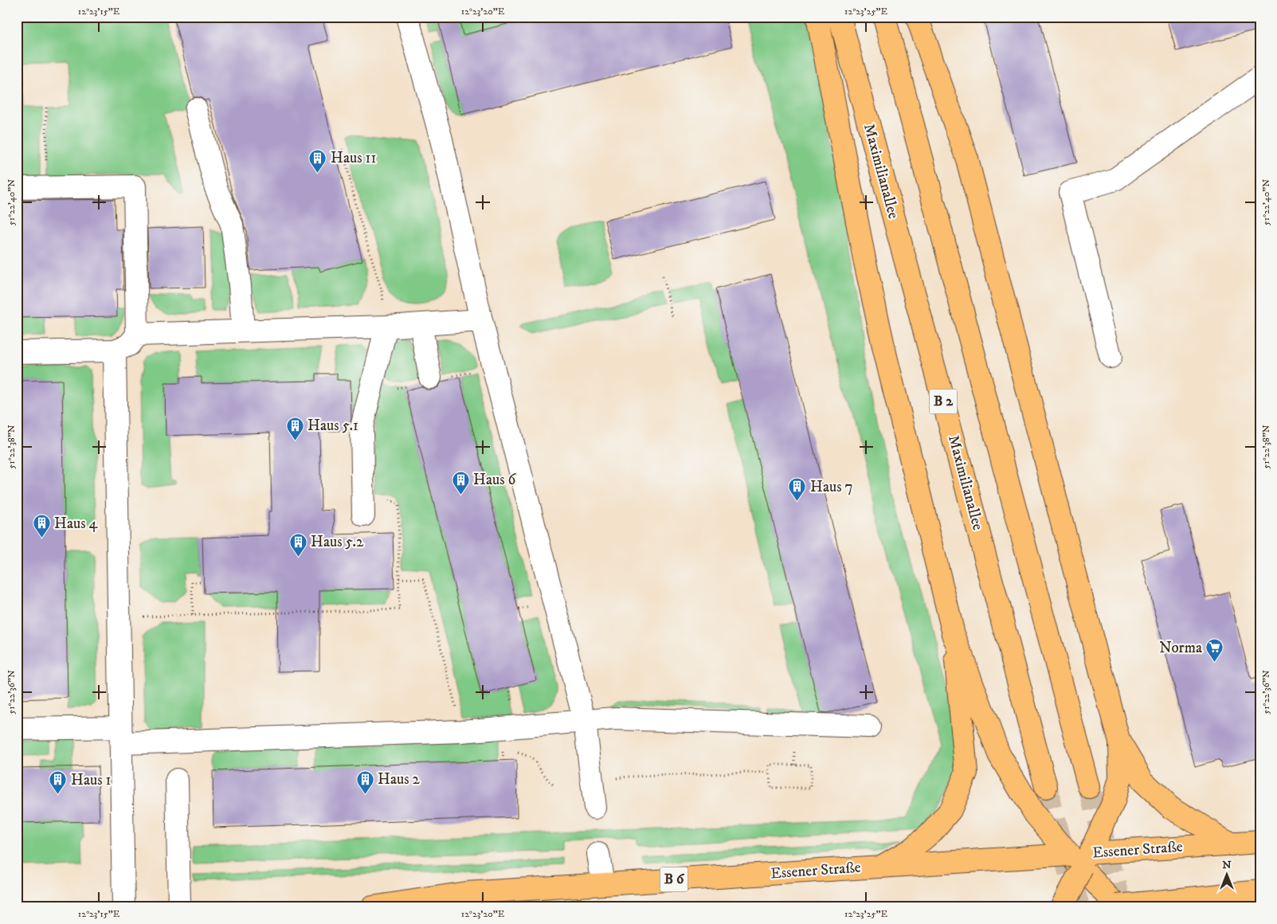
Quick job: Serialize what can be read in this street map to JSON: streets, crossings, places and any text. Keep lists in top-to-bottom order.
{
  "streets": {
    "main road": [
      "Maximilianallee",
      "B 2",
      "Essener Straße",
      "B 6"
    ]
  },
  "places": {
    "building": [
      "Haus 11",
      "Haus 5.1",
      "Haus 6",
      "Haus 7",
      "Haus 4",
      "Haus 5.2",
      "Haus 2",
      "Haus 1"
    ],
    "supermarket": ["Norma"]
  },
  "north": "top",
  "coordinates": [
    "12°23'15\"E",
    "12°23'20\"E",
    "12°23'25\"E",
    "51°22'40\"N",
    "51°22'38\"N",
    "51°22'36\"N"
  ]
}
